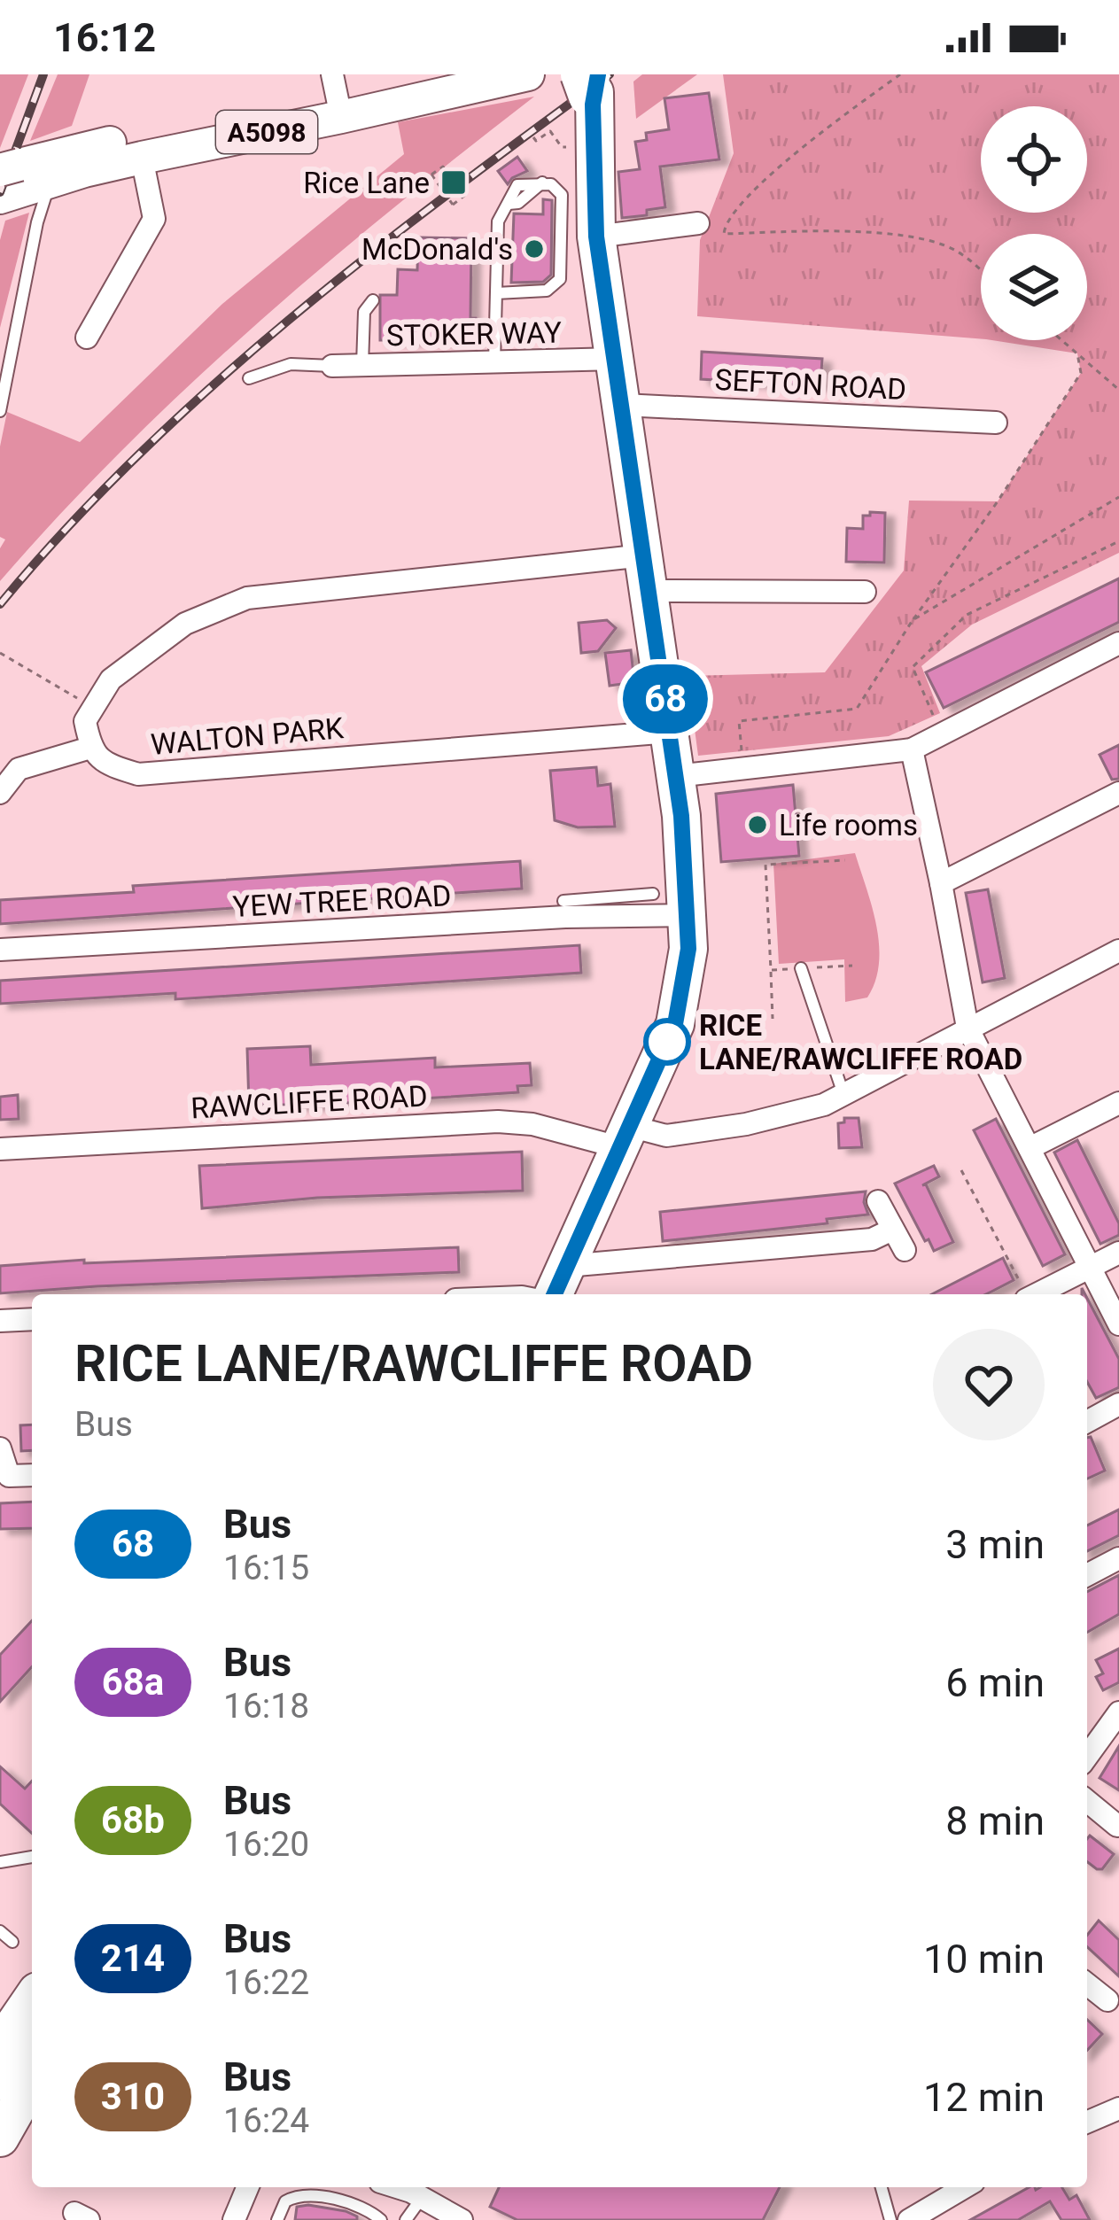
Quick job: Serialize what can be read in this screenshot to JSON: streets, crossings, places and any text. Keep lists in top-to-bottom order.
{
  "streets": {
    "main road": ["A5098"],
    "street": [
      "STOKER WAY",
      "SEFTON ROAD",
      "WALTON PARK",
      "YEW TREE ROAD",
      "RAWCLIFFE ROAD"
    ]
  },
  "places": {
    "transit": ["Rice Lane"],
    "other": ["McDonald's", "Life rooms", "RICE LANE/RAWCLIFFE ROAD"]
  },
  "lines": ["bus line 68"],
  "page": {
    "status": "16:12",
    "on_map": "68",
    "heading": ["RICE LANE/RAWCLIFFE ROAD", "Bus"],
    "list": [
      {
        "mark": "68",
        "name": "Bus",
        "note": "16:15",
        "value": "3 min"
      },
      {
        "mark": "68a",
        "name": "Bus",
        "note": "16:18",
        "value": "6 min"
      },
      {
        "mark": "68b",
        "name": "Bus",
        "note": "16:20",
        "value": "8 min"
      },
      {
        "mark": "214",
        "name": "Bus",
        "note": "16:22",
        "value": "10 min"
      },
      {
        "mark": "310",
        "name": "Bus",
        "note": "16:24",
        "value": "12 min"
      }
    ]
  }
}
